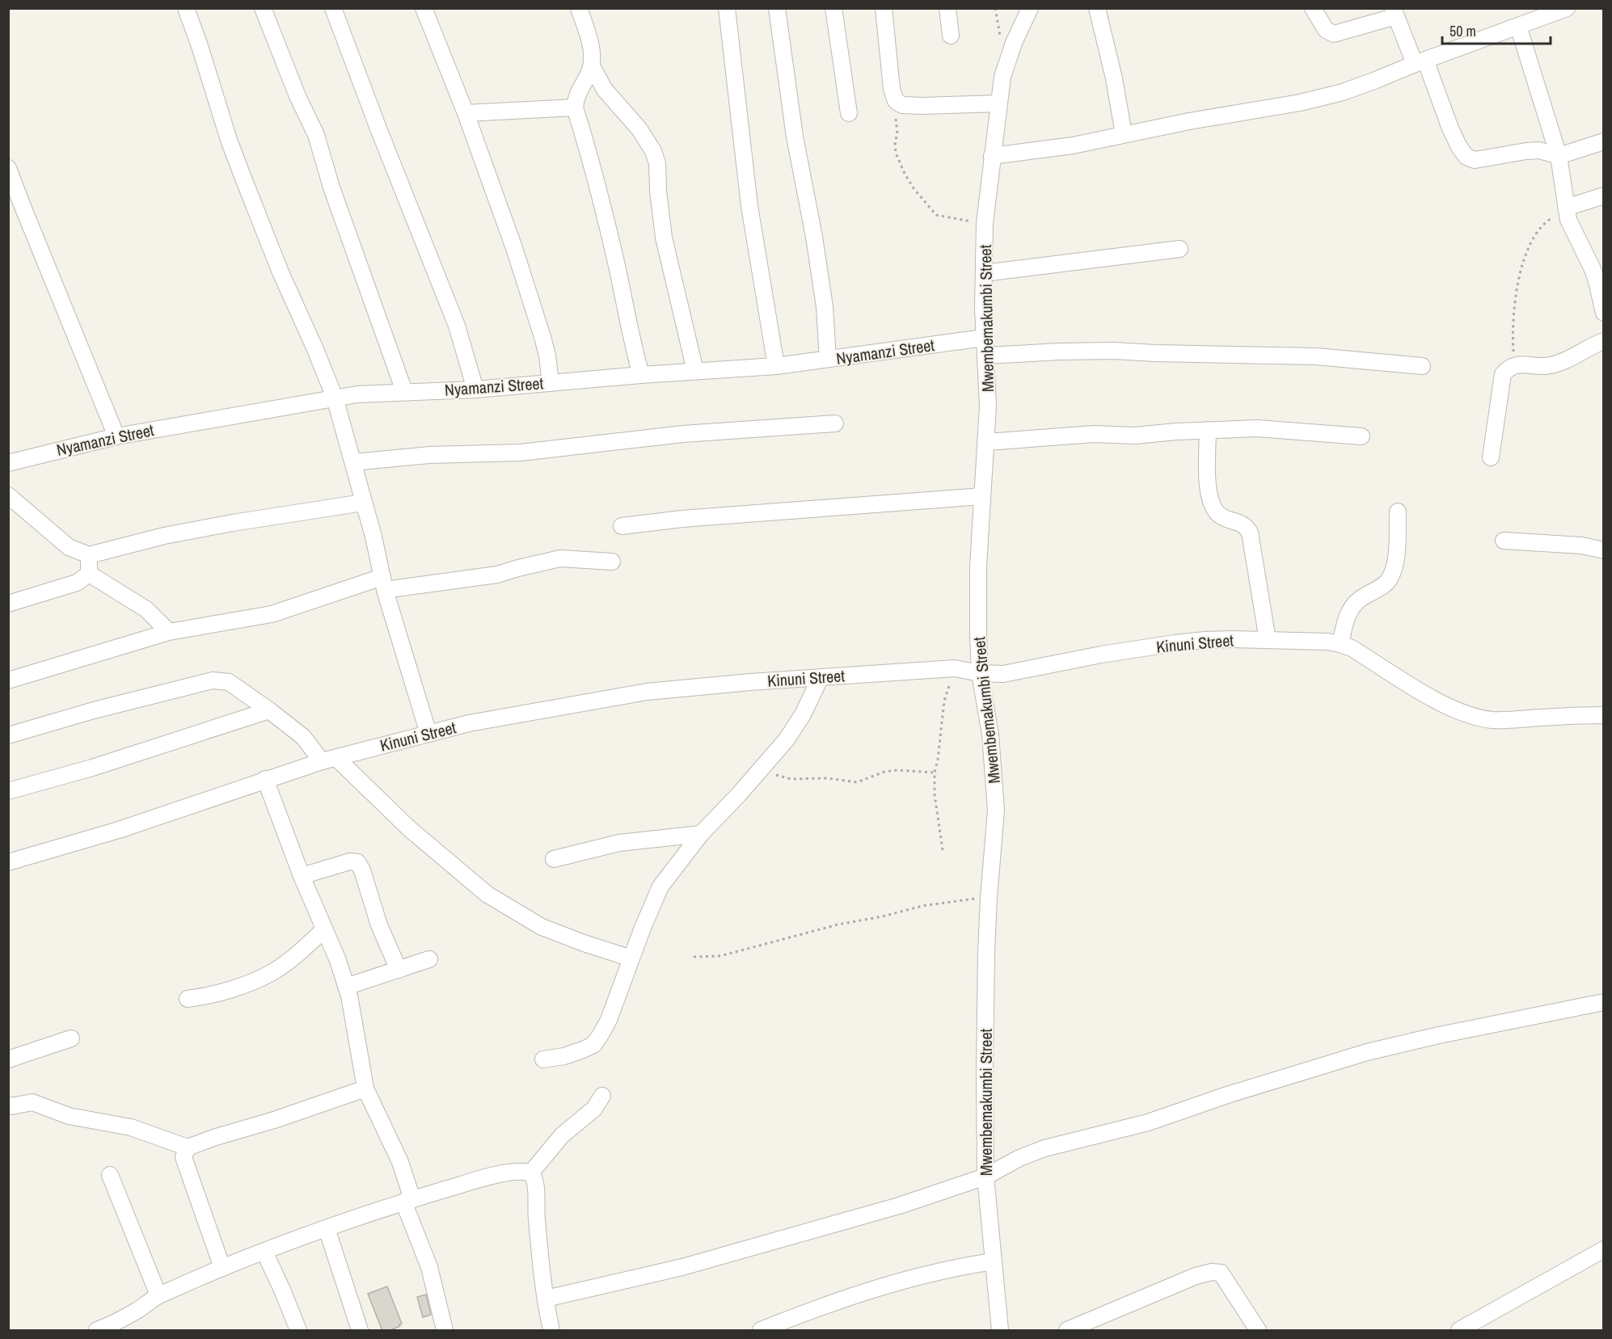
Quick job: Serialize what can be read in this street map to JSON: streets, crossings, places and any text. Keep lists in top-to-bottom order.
{
  "streets": {
    "street": ["Mwembemakumbi Street", "Nyamanzi Street", "Kinuni Street"]
  },
  "crossings": [
    ["Mwembemakumbi Street", "Nyamanzi Street"],
    ["Mwembemakumbi Street", "Kinuni Street"]
  ],
  "scale_bar": "50 m"
}
